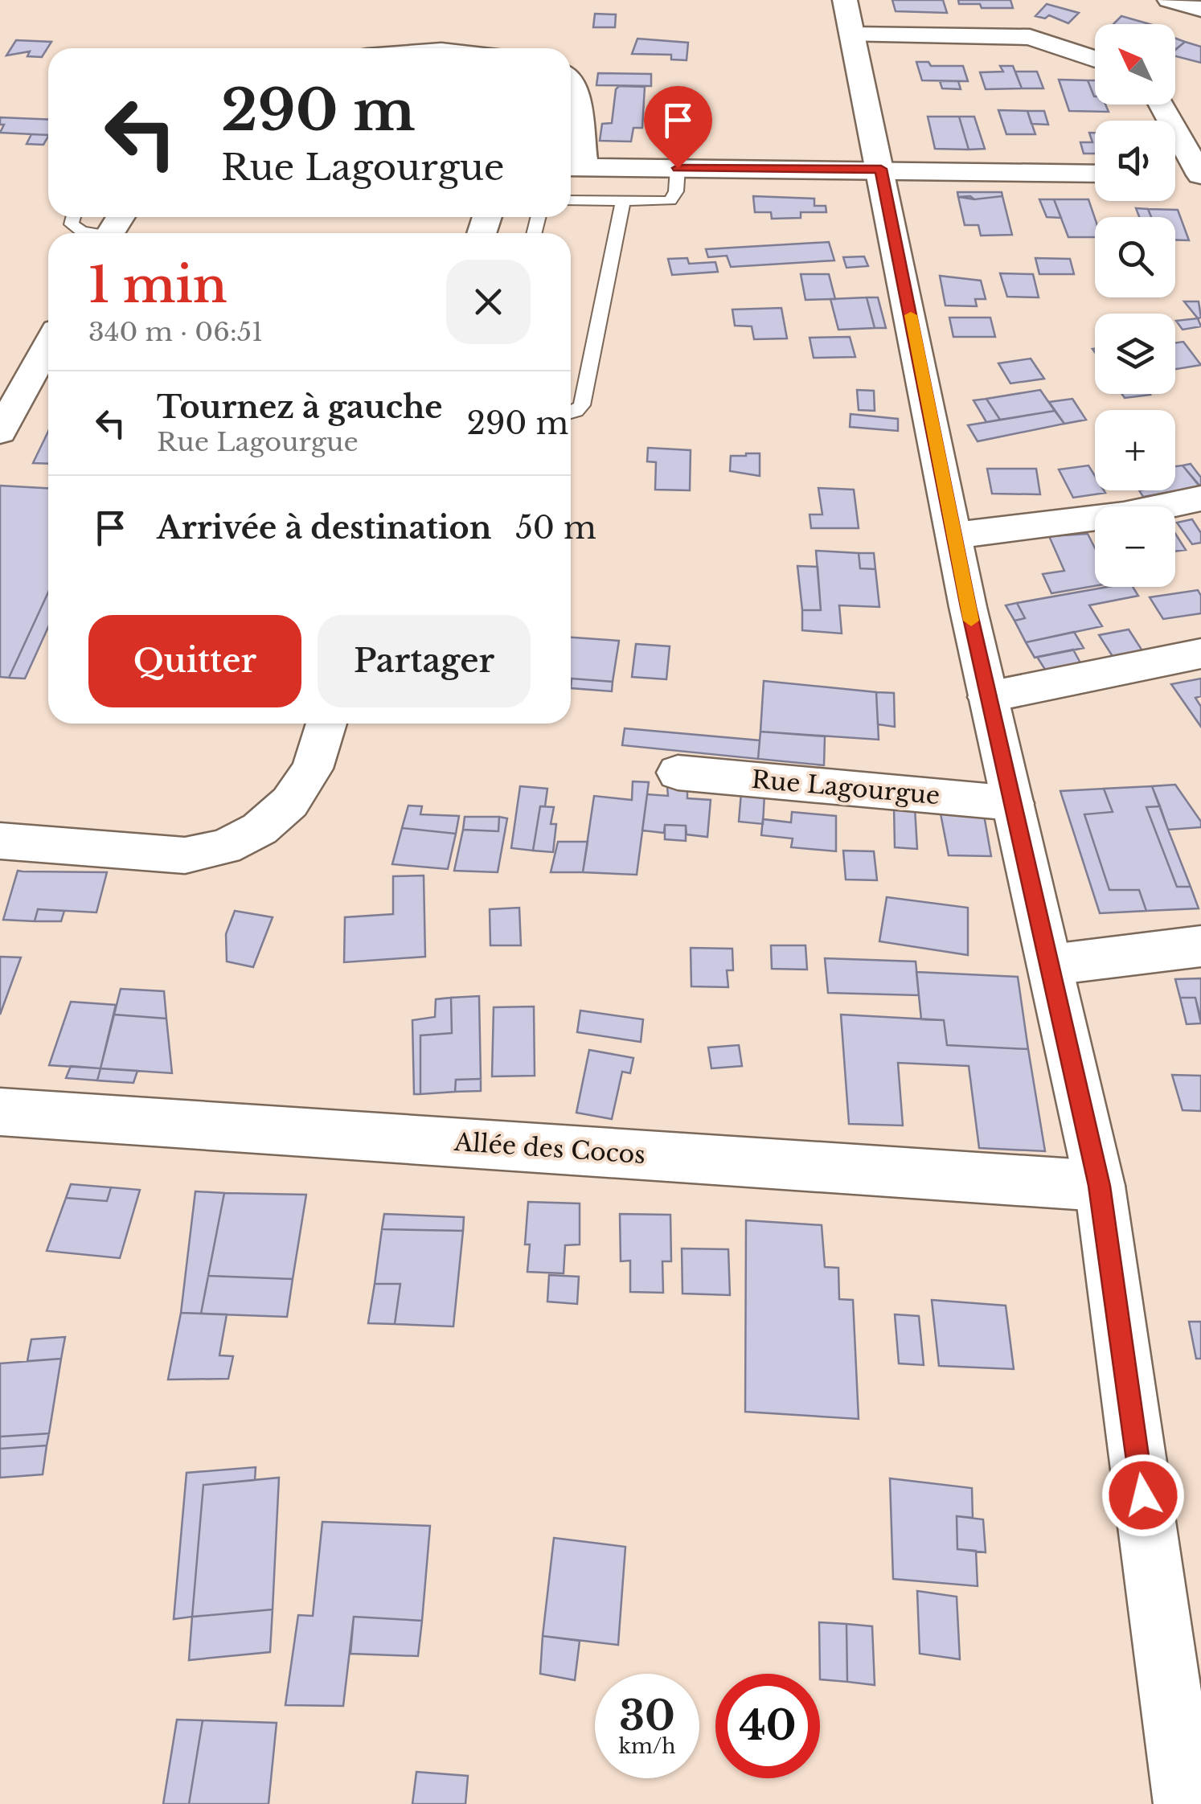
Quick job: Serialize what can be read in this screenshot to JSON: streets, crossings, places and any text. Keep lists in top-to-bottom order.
{
  "streets": {
    "street": ["Rue Lagourgue", "Allée des Cocos"]
  },
  "north": "top left",
  "page": {
    "map_buttons": ["+", "−"],
    "turn": ["290 m", "Rue Lagourgue"],
    "heading": ["1 min", "340 m · 06:51"],
    "list": [
      {
        "name": "Tournez à gauche",
        "note": "Rue Lagourgue",
        "value": "290 m"
      },
      {
        "name": "Arrivée à destination",
        "value": "50 m"
      }
    ],
    "buttons": ["Quitter", "Partager"],
    "speed": "30 km/h",
    "limit": "40"
  }
}
